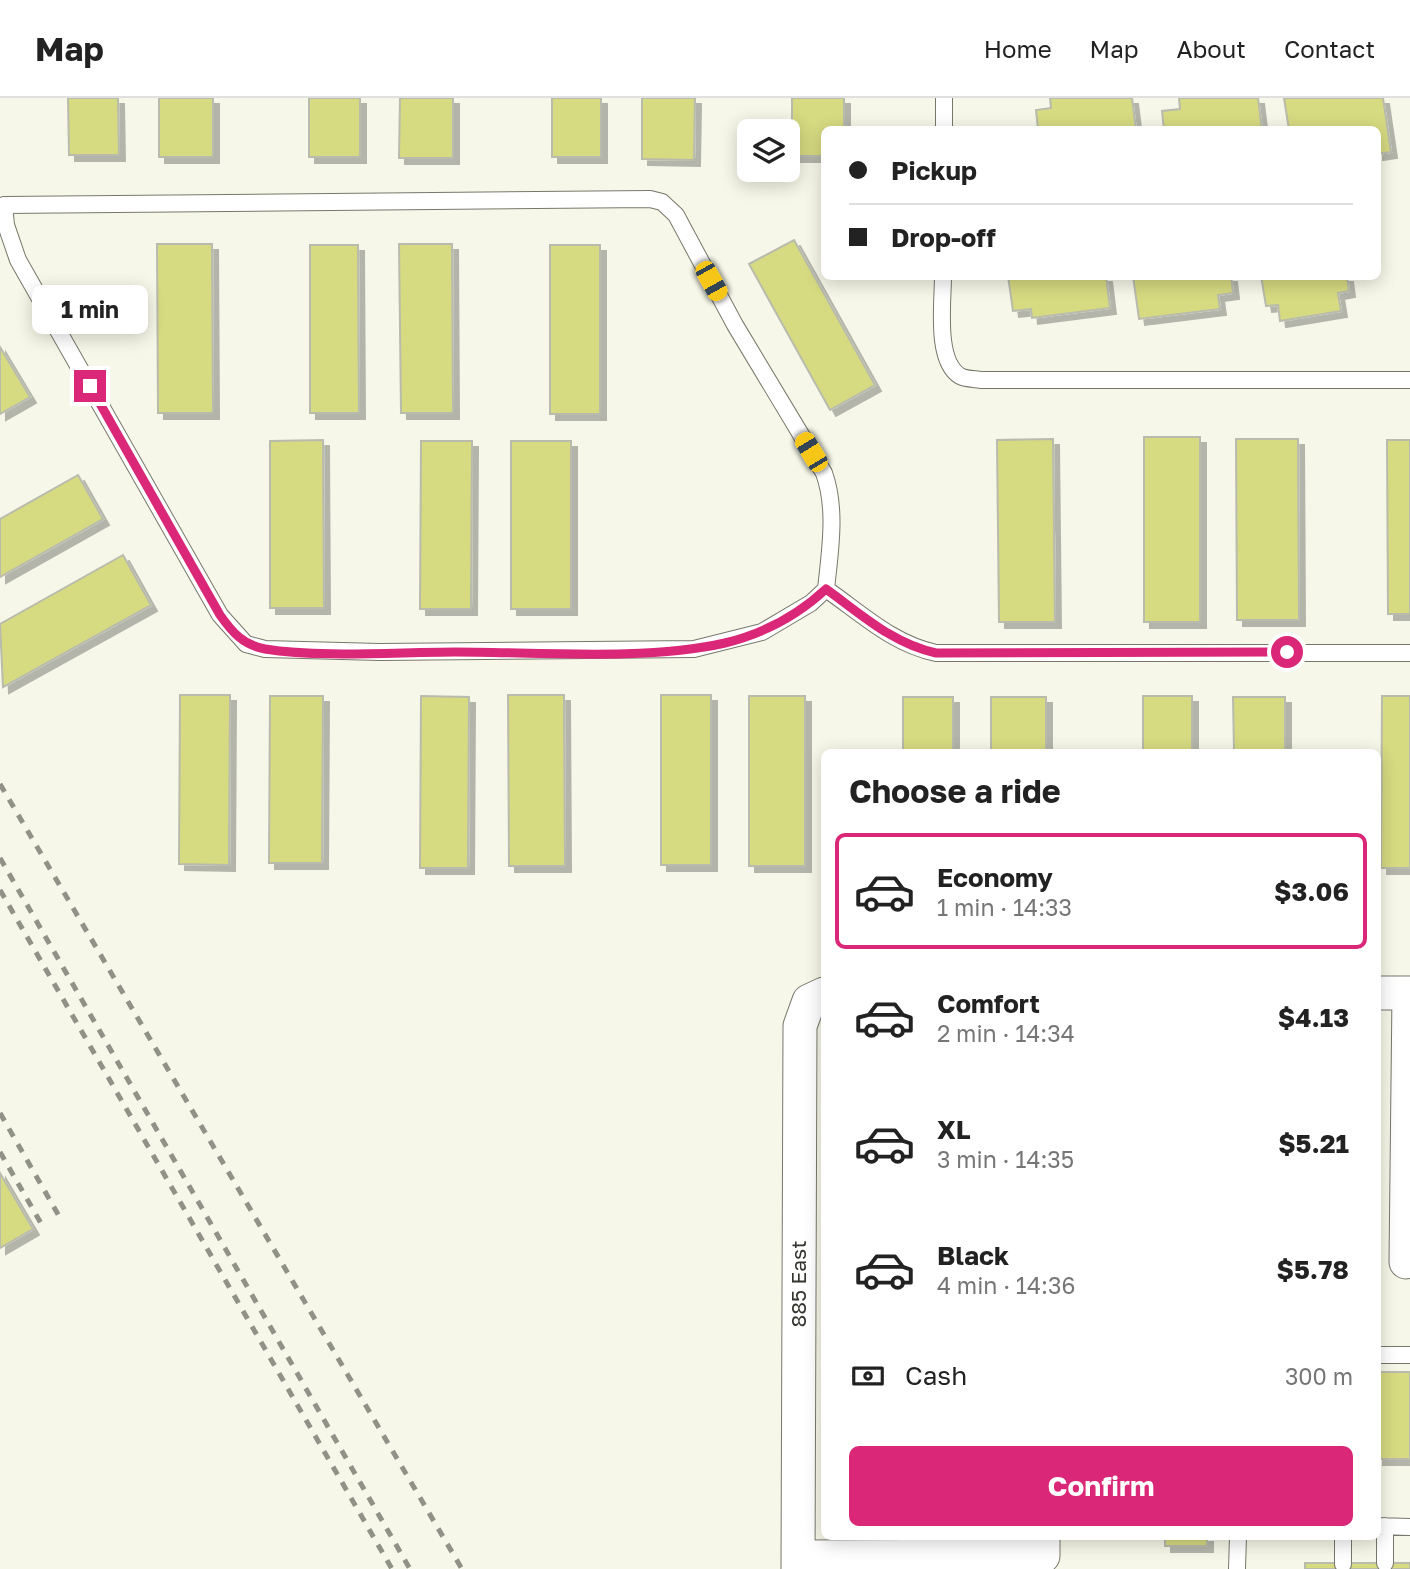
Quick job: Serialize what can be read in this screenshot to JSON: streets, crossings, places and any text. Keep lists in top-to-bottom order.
{
  "streets": {
    "street": ["885 East"]
  },
  "page": {
    "header": "Map",
    "nav": [
      "Home",
      "Map",
      "About",
      "Contact"
    ],
    "banner": ["Pickup", "Drop-off"],
    "bubble": "1 min",
    "heading": "Choose a ride",
    "list": [
      {
        "name": "Economy",
        "note": "1 min · 14:33",
        "value": "$3.06"
      },
      {
        "name": "Comfort",
        "note": "2 min · 14:34",
        "value": "$4.13"
      },
      {
        "name": "XL",
        "note": "3 min · 14:35",
        "value": "$5.21"
      },
      {
        "name": "Black",
        "note": "4 min · 14:36",
        "value": "$5.78"
      }
    ],
    "pay": ["Cash", "300 m"],
    "buttons": "Confirm"
  }
}
